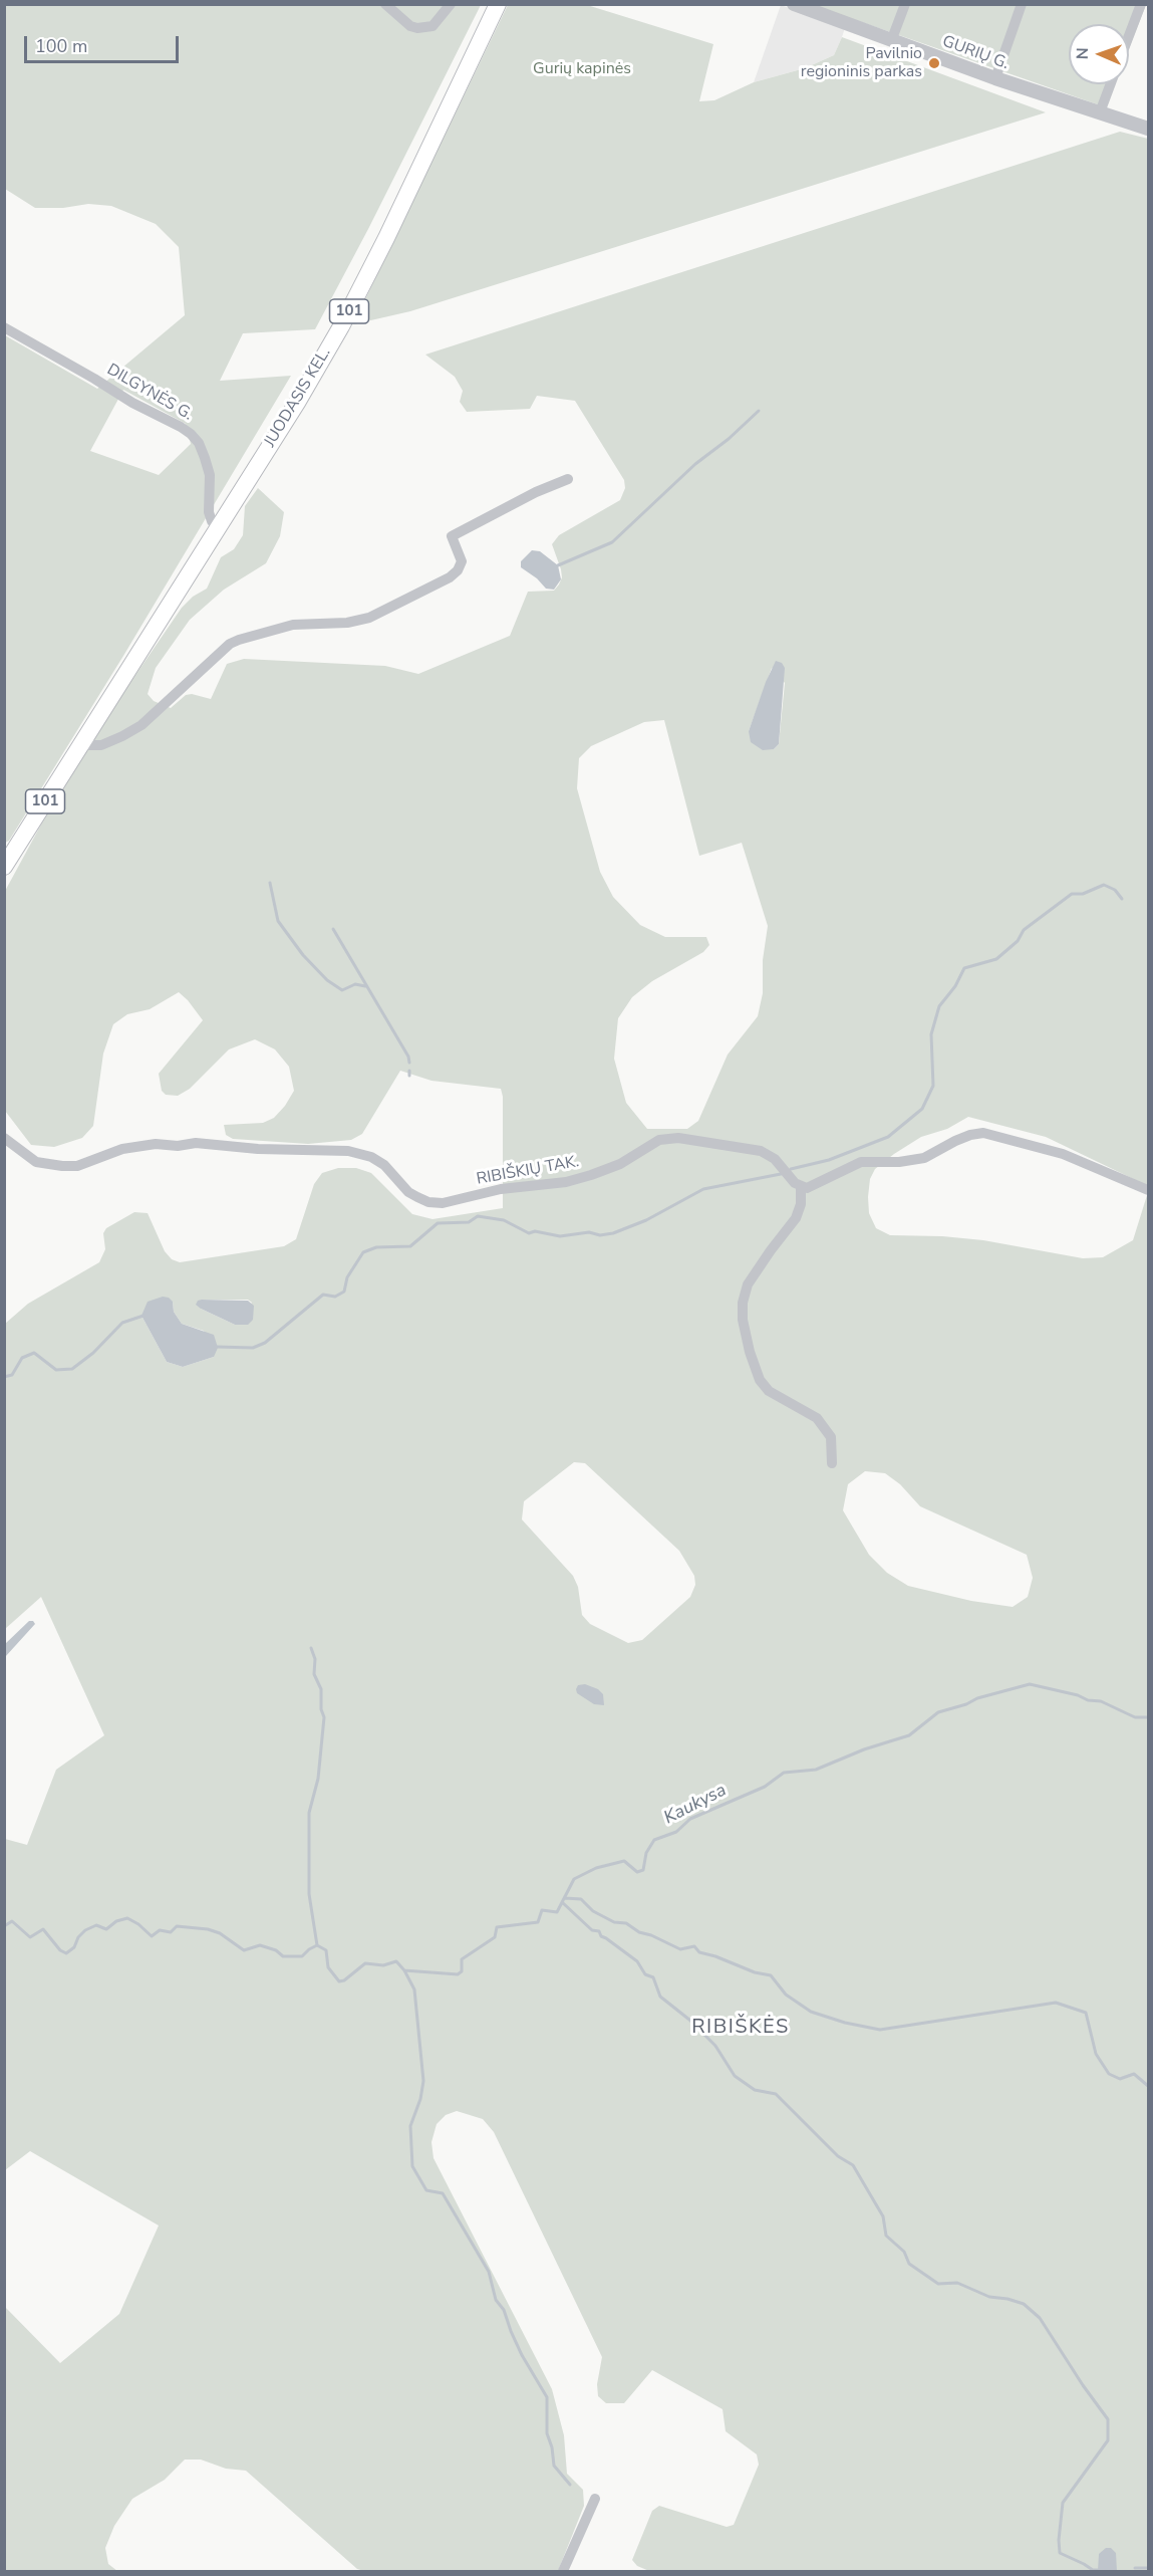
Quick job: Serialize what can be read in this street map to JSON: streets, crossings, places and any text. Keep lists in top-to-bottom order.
{
  "streets": {
    "main road": ["101", "JUODASIS KEL."],
    "street": ["GURIŲ G.", "DILGYNĖS G.", "RIBIŠKIŲ TAK."]
  },
  "crossings": [
    ["101", "JUODASIS KEL."],
    ["DILGYNĖS G.", "JUODASIS KEL."]
  ],
  "districts": ["RIBIŠKĖS"],
  "water": ["Kaukysa"],
  "parks": ["Gurių kapinės"],
  "places": ["Pavilnio regioninis parkas"],
  "scale_bar": "100 m",
  "north": "left"
}
